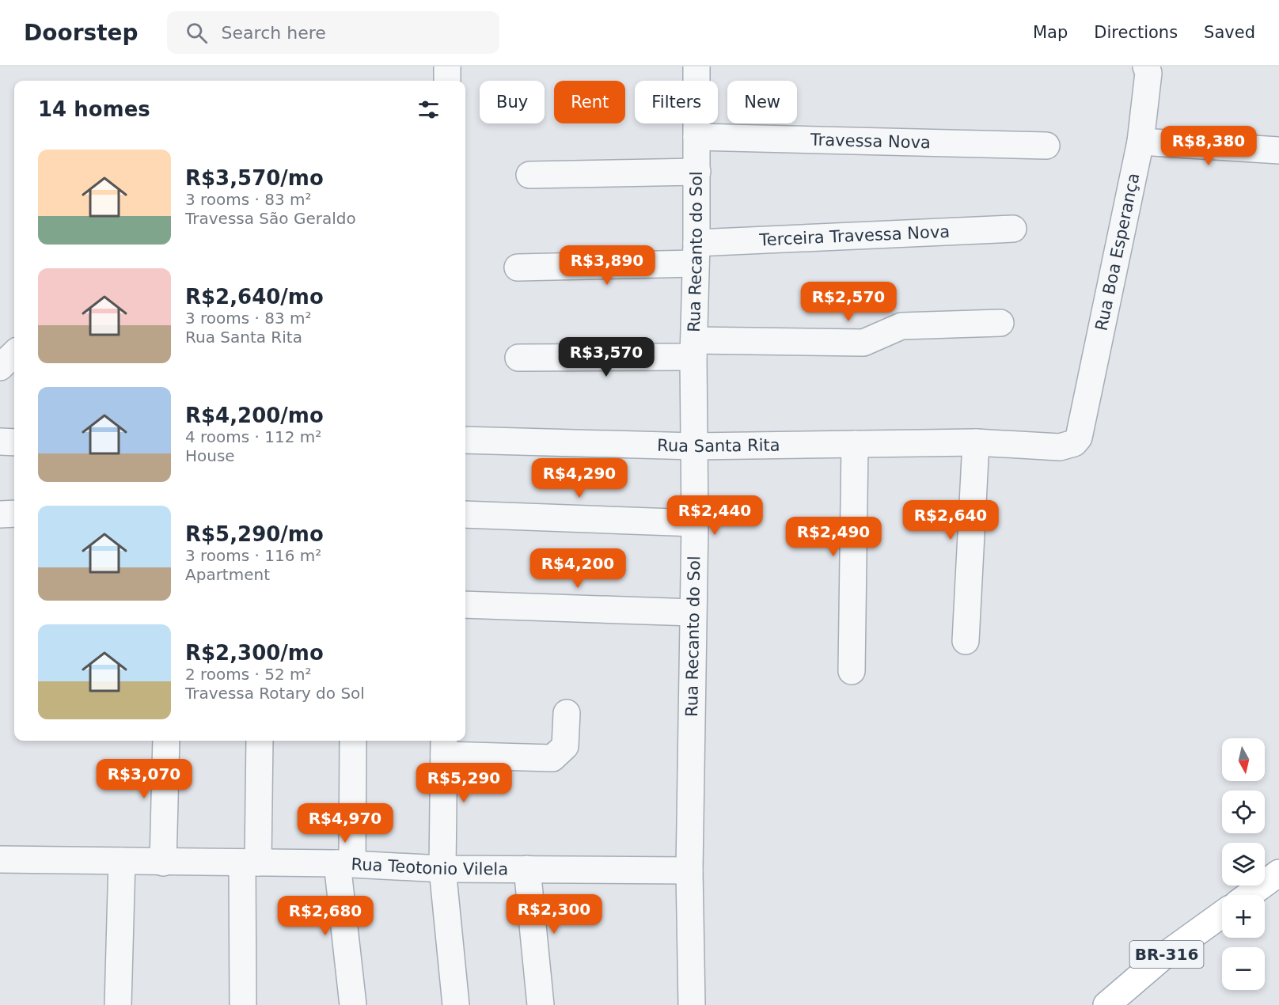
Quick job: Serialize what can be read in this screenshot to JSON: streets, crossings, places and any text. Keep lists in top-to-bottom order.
{
  "streets": {
    "main road": ["BR-316"],
    "street": [
      "Travessa Nova",
      "Terceira Travessa Nova",
      "Rua Recanto do Sol",
      "Rua Boa Esperança",
      "Rua Santa Rita",
      "Rua Teotonio Vilela"
    ]
  },
  "crossings": [
    ["Travessa Nova", "Rua Recanto do Sol"],
    ["Terceira Travessa Nova", "Rua Recanto do Sol"],
    ["Rua Recanto do Sol", "Rua Santa Rita"],
    ["Rua Recanto do Sol", "Rua Teotonio Vilela"],
    ["Rua Boa Esperança", "Rua Santa Rita"]
  ],
  "north": "bottom",
  "page": {
    "header": "Doorstep",
    "search": "Search here",
    "nav": ["Map", "Directions", "Saved"],
    "chip": [
      "Buy",
      "Rent",
      "Filters",
      "New"
    ],
    "heading": "14 homes",
    "price": [
      "R$8,380",
      "R$3,890",
      "R$2,570",
      "R$3,570",
      "R$4,290",
      "R$2,440",
      "R$2,640",
      "R$2,490",
      "R$4,200",
      "R$3,070",
      "R$5,290",
      "R$4,970",
      "R$2,300",
      "R$2,680"
    ],
    "list": [
      {
        "name": "R$3,570/mo",
        "note": "3 rooms · 83 m² · Travessa São Geraldo"
      },
      {
        "name": "R$2,640/mo",
        "note": "3 rooms · 83 m² · Rua Santa Rita"
      },
      {
        "name": "R$4,200/mo",
        "note": "4 rooms · 112 m² · House"
      },
      {
        "name": "R$5,290/mo",
        "note": "3 rooms · 116 m² · Apartment"
      },
      {
        "name": "R$2,300/mo",
        "note": "2 rooms · 52 m² · Travessa Rotary do Sol"
      }
    ],
    "map_buttons": ["+", "−"]
  }
}
